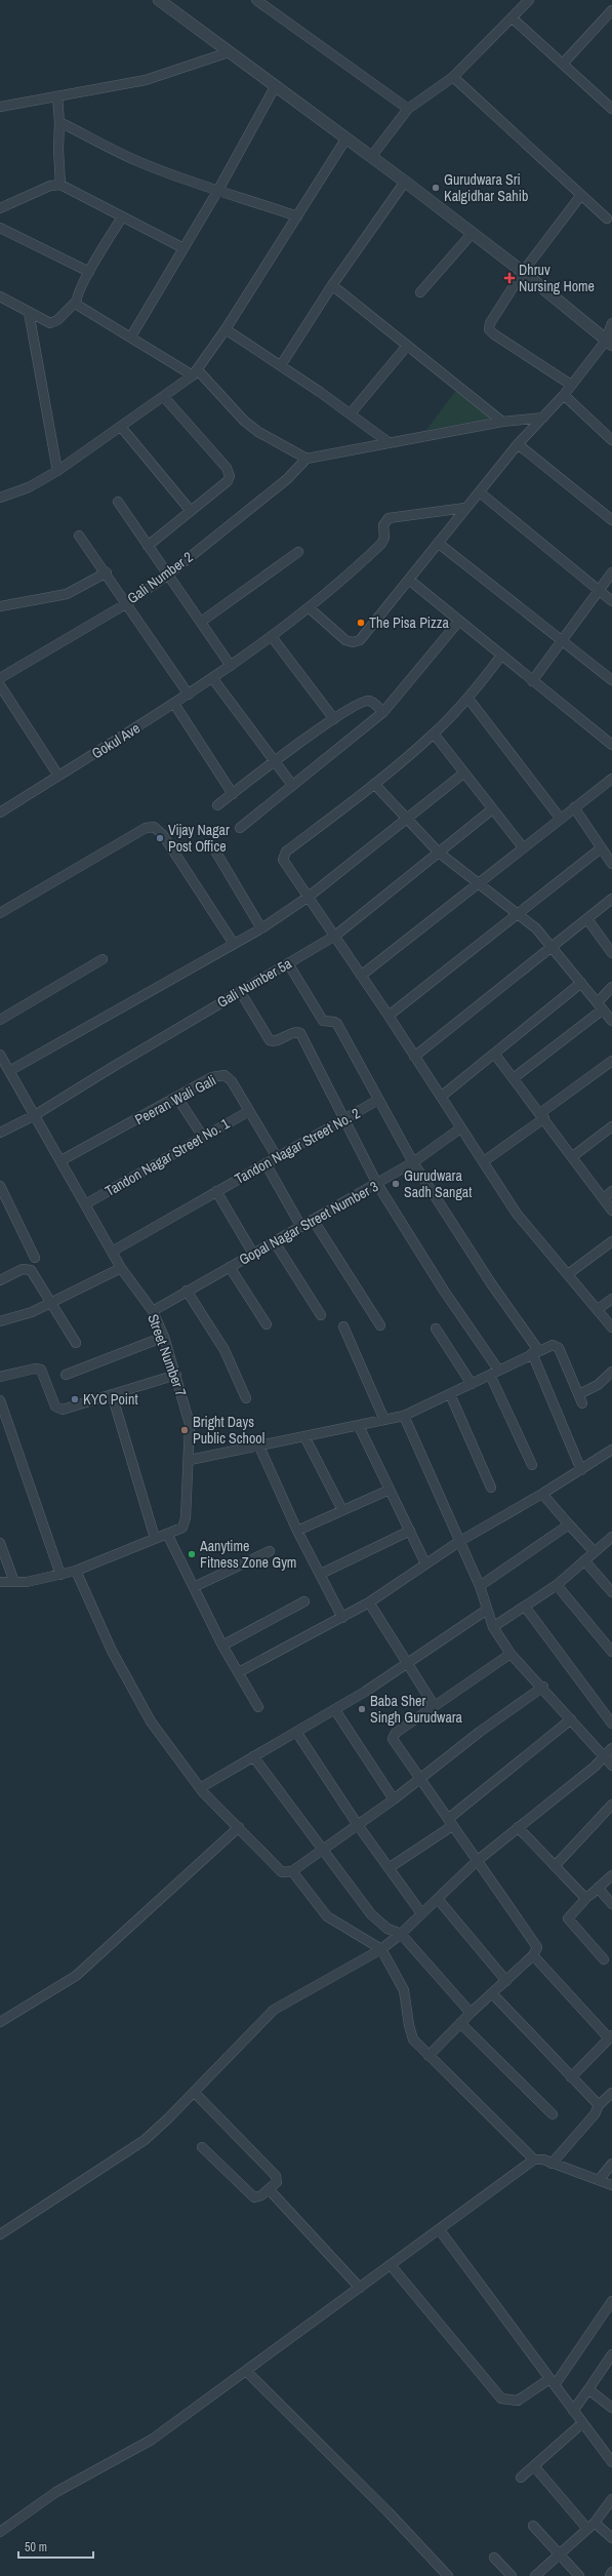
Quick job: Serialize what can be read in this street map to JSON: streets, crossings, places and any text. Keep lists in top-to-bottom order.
{
  "streets": {
    "street": [
      "Gali Number 2",
      "Gokul Ave",
      "Gali Number 5a",
      "Peeran Wali Gali",
      "Tandon Nagar Street No. 2",
      "Tandon Nagar Street No. 1",
      "Gopal Nagar Street Number 3",
      "Street Number 7"
    ]
  },
  "crossings": [
    ["Gali Number 5a", "Street Number 7"],
    ["Peeran Wali Gali", "Tandon Nagar Street No. 2"],
    ["Peeran Wali Gali", "Tandon Nagar Street No. 1"],
    ["Peeran Wali Gali", "Street Number 7"],
    ["Tandon Nagar Street No. 2", "Street Number 7"],
    ["Tandon Nagar Street No. 1", "Street Number 7"],
    ["Gopal Nagar Street Number 3", "Street Number 7"]
  ],
  "places": {
    "other": [
      "Gurudwara Sri Kalgidhar Sahib",
      "The Pisa Pizza",
      "Vijay Nagar Post Office",
      "Gurudwara Sadh Sangat",
      "KYC Point",
      "Bright Days Public School",
      "Aanytime Fitness Zone Gym",
      "Baba Sher Singh Gurudwara"
    ],
    "health": ["Dhruv Nursing Home"]
  },
  "scale_bar": "50 m"
}
